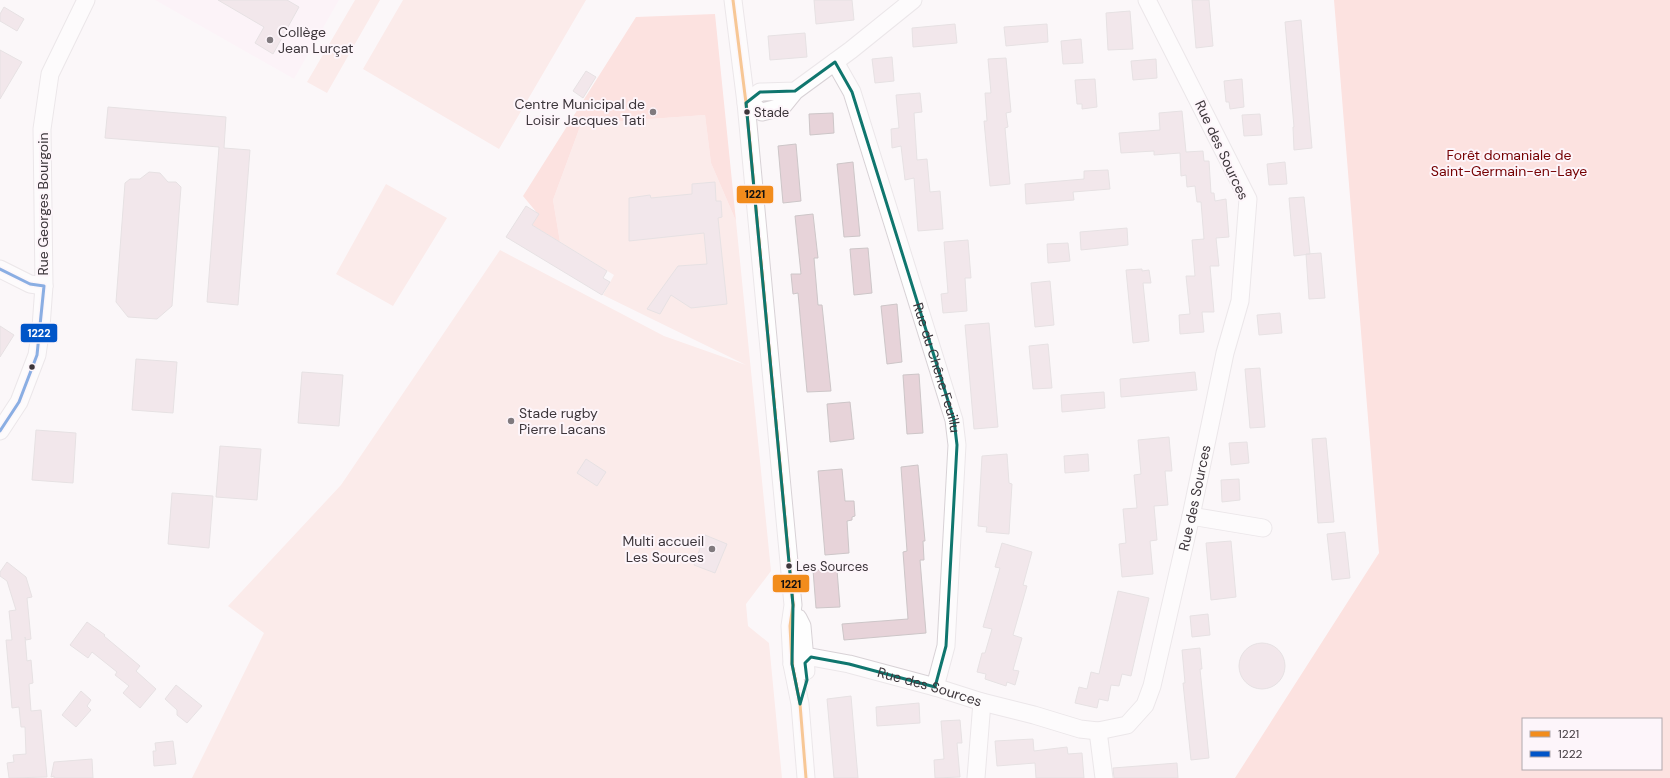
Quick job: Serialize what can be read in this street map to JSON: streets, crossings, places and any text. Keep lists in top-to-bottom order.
{
  "streets": {
    "street": ["Rue des Sources", "Rue Georges Bourgoin", "Rue du Chêne Feuillu"]
  },
  "crossings": [
    ["Rue des Sources", "Rue du Chêne Feuillu"]
  ],
  "parks": ["Forêt domaniale de Saint-Germain-en-Laye"],
  "places": [
    "Collège Jean Lurçat",
    "Centre Municipal de Loisir Jacques Tati",
    "Stade",
    "Stade rugby Pierre Lacans",
    "Multi accueil Les Sources",
    "Les Sources"
  ],
  "lines": ["transit line 1221", "transit line 1222"],
  "legend": ["1221", "1222"]
}
